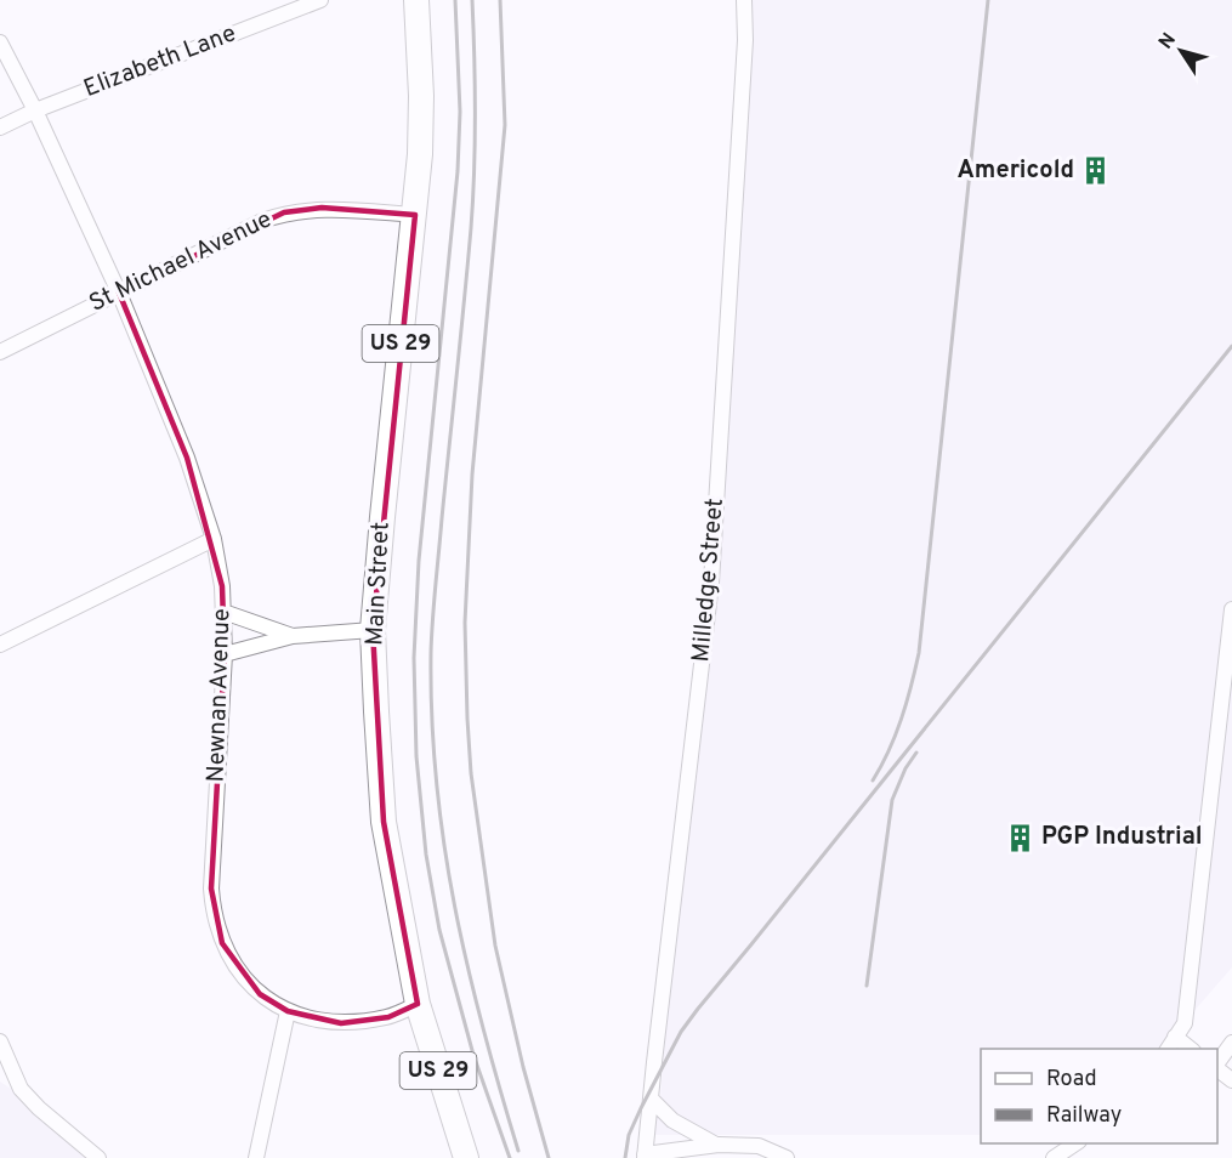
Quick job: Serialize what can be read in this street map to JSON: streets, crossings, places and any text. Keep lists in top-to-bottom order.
{
  "streets": {
    "main road": ["US 29", "Main Street"],
    "street": [
      "Elizabeth Lane",
      "St Michael Avenue",
      "Milledge Street",
      "Newnan Avenue"
    ]
  },
  "crossings": [
    ["Elizabeth Lane", "Newnan Avenue"],
    ["St Michael Avenue", "Main Street"],
    ["St Michael Avenue", "Newnan Avenue"],
    ["Main Street", "Newnan Avenue"]
  ],
  "places": {
    "building": ["Americold", "PGP Industrial"]
  },
  "legend": ["Road", "Railway"],
  "north": "top left"
}
